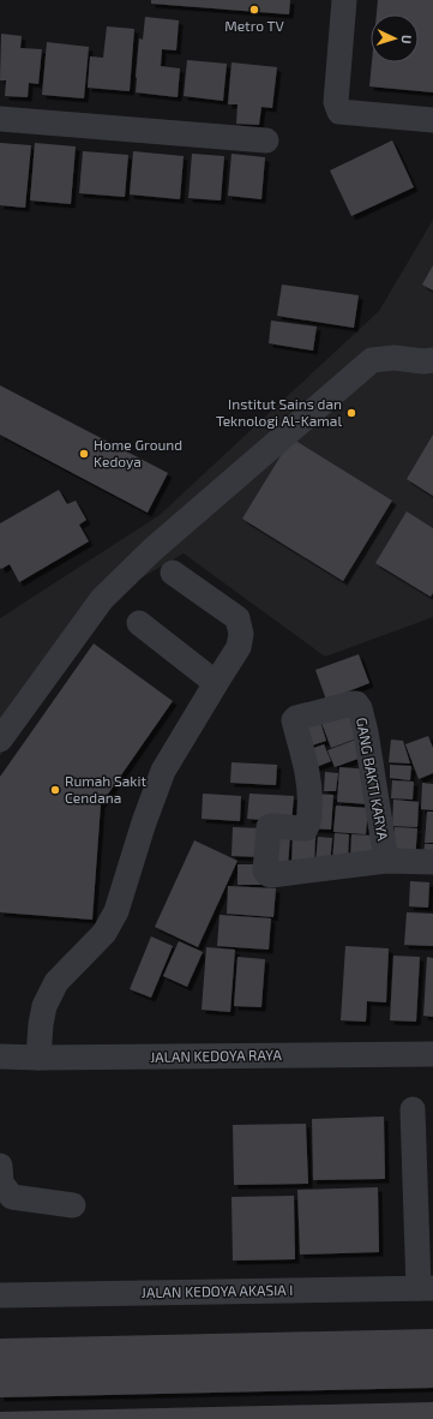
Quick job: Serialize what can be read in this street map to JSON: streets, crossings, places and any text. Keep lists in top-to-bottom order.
{
  "streets": {
    "street": ["GANG BAKTI KARYA", "JALAN KEDOYA RAYA", "JALAN KEDOYA AKASIA I"]
  },
  "places": [
    "Metro TV",
    "Institut Sains dan Teknologi Al-Kamal",
    "Home Ground Kedoya",
    "Rumah Sakit Cendana"
  ],
  "north": "right"
}
